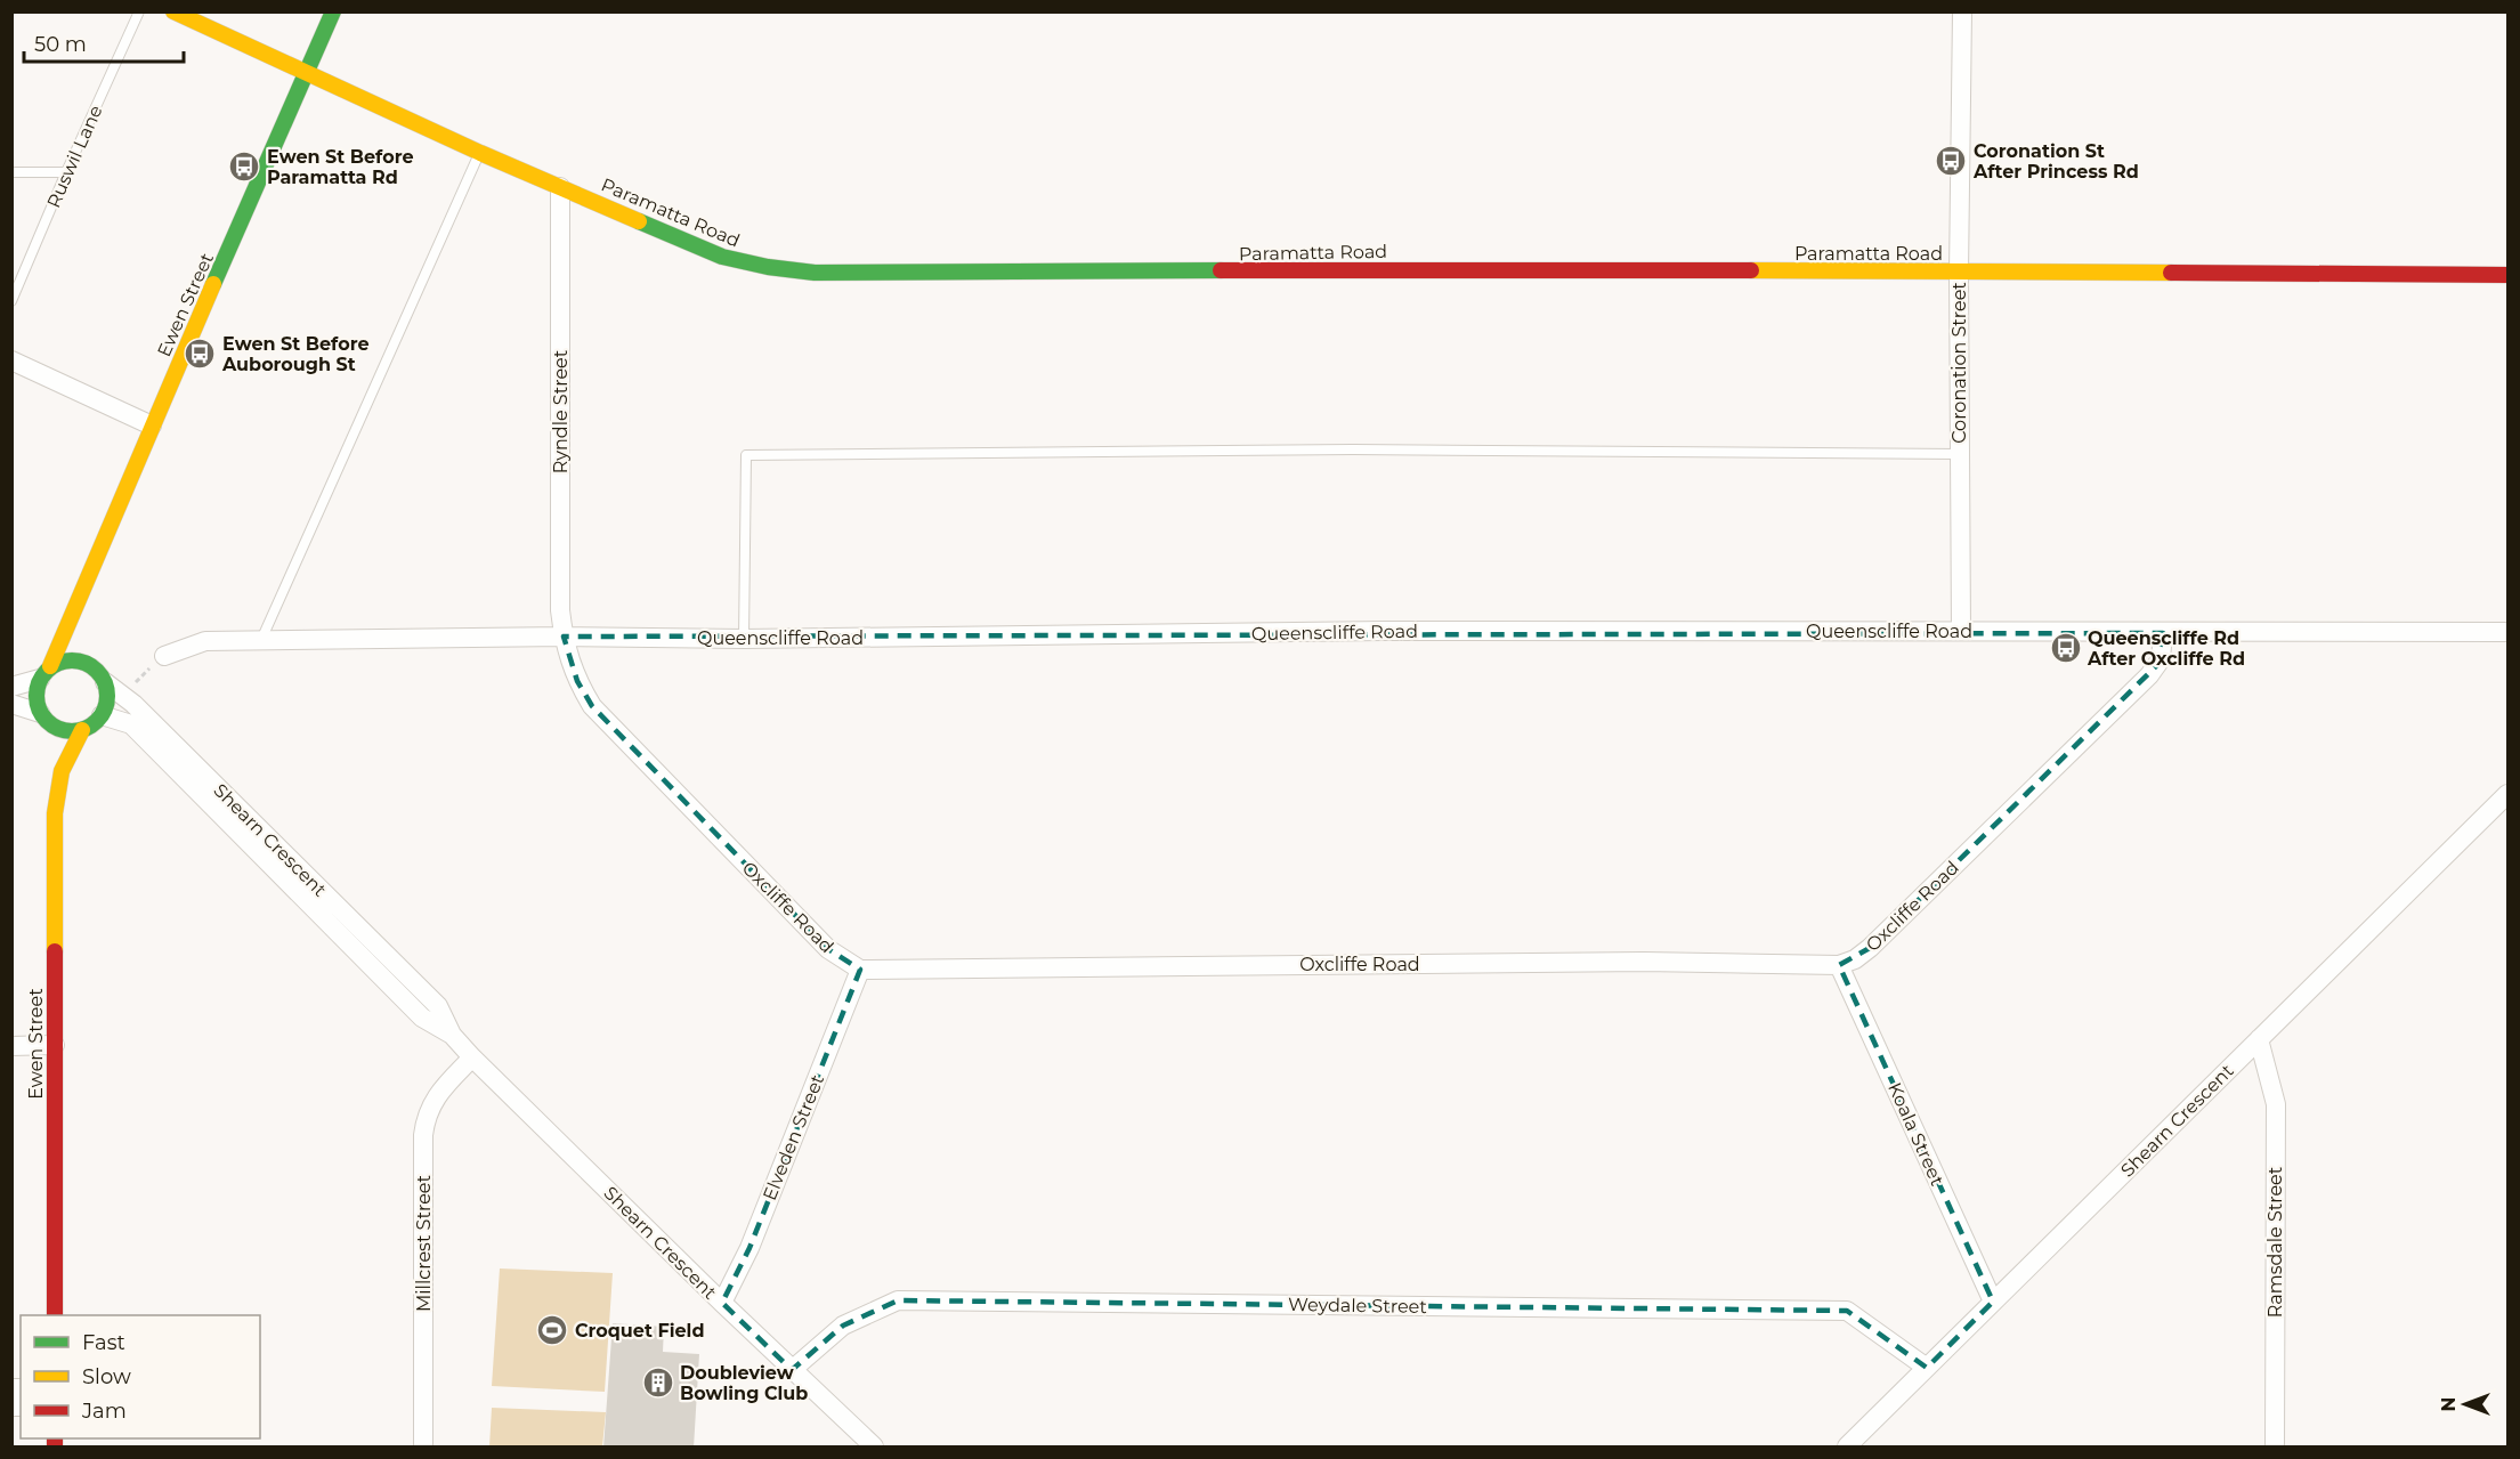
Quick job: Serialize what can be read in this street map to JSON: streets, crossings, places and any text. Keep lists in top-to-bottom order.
{
  "streets": {
    "street": [
      "Paramatta Road",
      "Ewen Street",
      "Coronation Street",
      "Ryndle Street",
      "Queenscliffe Road",
      "Shearn Crescent",
      "Oxcliffe Road",
      "Koala Street",
      "Elveden Street",
      "Ramsdale Street",
      "Millcrest Street",
      "Weydale Street"
    ],
    "lane": ["Ruswil Lane"]
  },
  "crossings": [
    ["Paramatta Road", "Ewen Street"],
    ["Paramatta Road", "Coronation Street"],
    ["Paramatta Road", "Ryndle Street"],
    ["Ewen Street", "Shearn Crescent"],
    ["Coronation Street", "Queenscliffe Road"],
    ["Ryndle Street", "Queenscliffe Road"],
    ["Ryndle Street", "Oxcliffe Road"],
    ["Queenscliffe Road", "Oxcliffe Road"],
    ["Shearn Crescent", "Koala Street"],
    ["Shearn Crescent", "Elveden Street"],
    ["Shearn Crescent", "Ramsdale Street"],
    ["Shearn Crescent", "Millcrest Street"],
    ["Shearn Crescent", "Weydale Street"],
    ["Oxcliffe Road", "Koala Street"],
    ["Oxcliffe Road", "Elveden Street"]
  ],
  "places": {
    "bus stop": [
      "Coronation St After Princess Rd",
      "Ewen St Before Paramatta Rd",
      "Ewen St Before Auborough St",
      "Queenscliffe Rd After Oxcliffe Rd"
    ],
    "sports": ["Croquet Field"],
    "building": ["Doubleview Bowling Club"]
  },
  "legend": ["Fast", "Slow", "Jam"],
  "scale_bar": "50 m",
  "north": "left"
}
